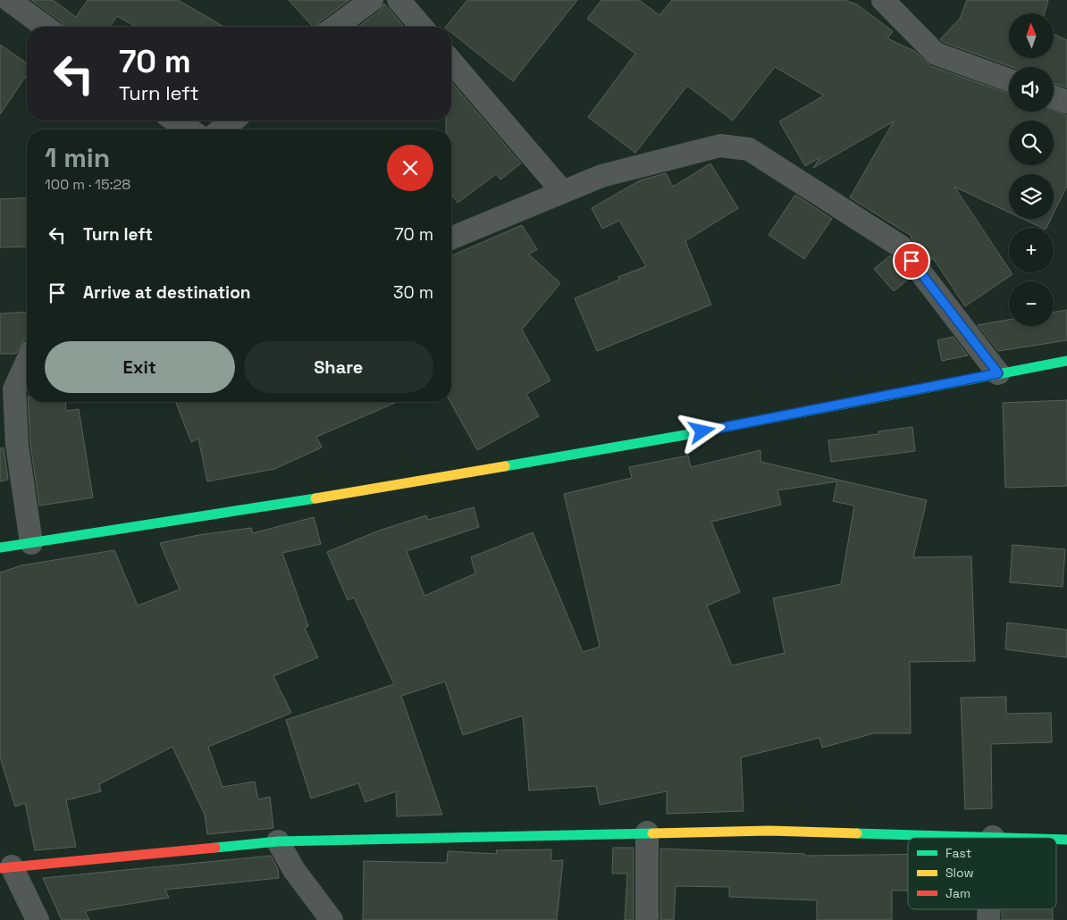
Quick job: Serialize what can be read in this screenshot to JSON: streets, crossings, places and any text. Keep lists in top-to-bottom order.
{
  "legend": ["Fast", "Slow", "Jam"],
  "north": "top",
  "page": {
    "map_buttons": ["+", "−"],
    "turn": ["70 m", "Turn left"],
    "heading": ["1 min", "100 m · 15:28"],
    "list": [
      {
        "name": "Turn left",
        "value": "70 m"
      },
      {
        "name": "Arrive at destination",
        "value": "30 m"
      }
    ],
    "buttons": ["Exit", "Share"]
  }
}
